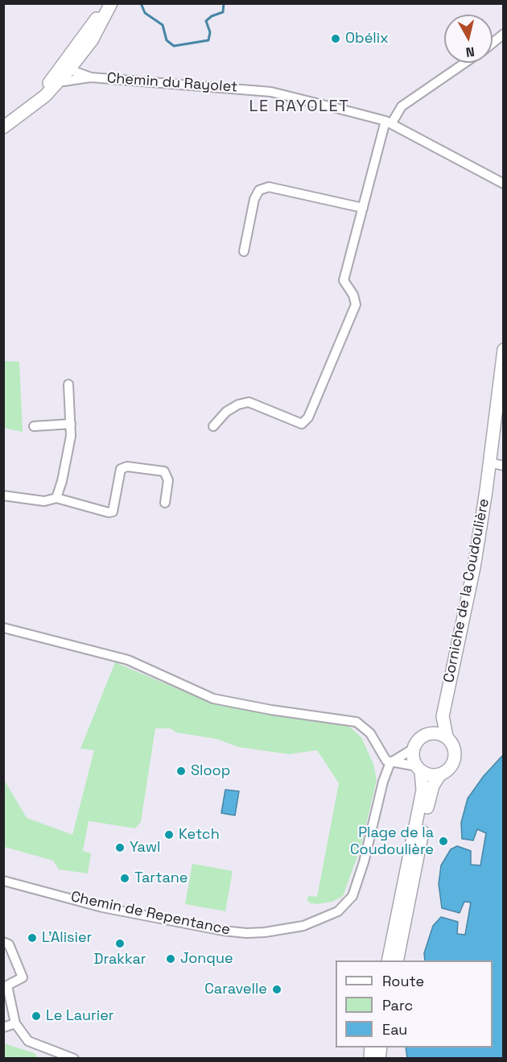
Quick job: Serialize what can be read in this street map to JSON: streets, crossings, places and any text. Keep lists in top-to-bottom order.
{
  "streets": {
    "main road": ["Corniche de la Coudoulière"],
    "street": ["Chemin du Rayolet", "Chemin de Repentance"]
  },
  "districts": ["LE RAYOLET"],
  "places": [
    "Obélix",
    "Sloop",
    "Ketch",
    "Plage de la Coudoulière",
    "Yawl",
    "Tartane",
    "L'Alisier",
    "Drakkar",
    "Jonque",
    "Caravelle",
    "Le Laurier"
  ],
  "legend": ["Route", "Parc", "Eau"],
  "north": "bottom"
}
